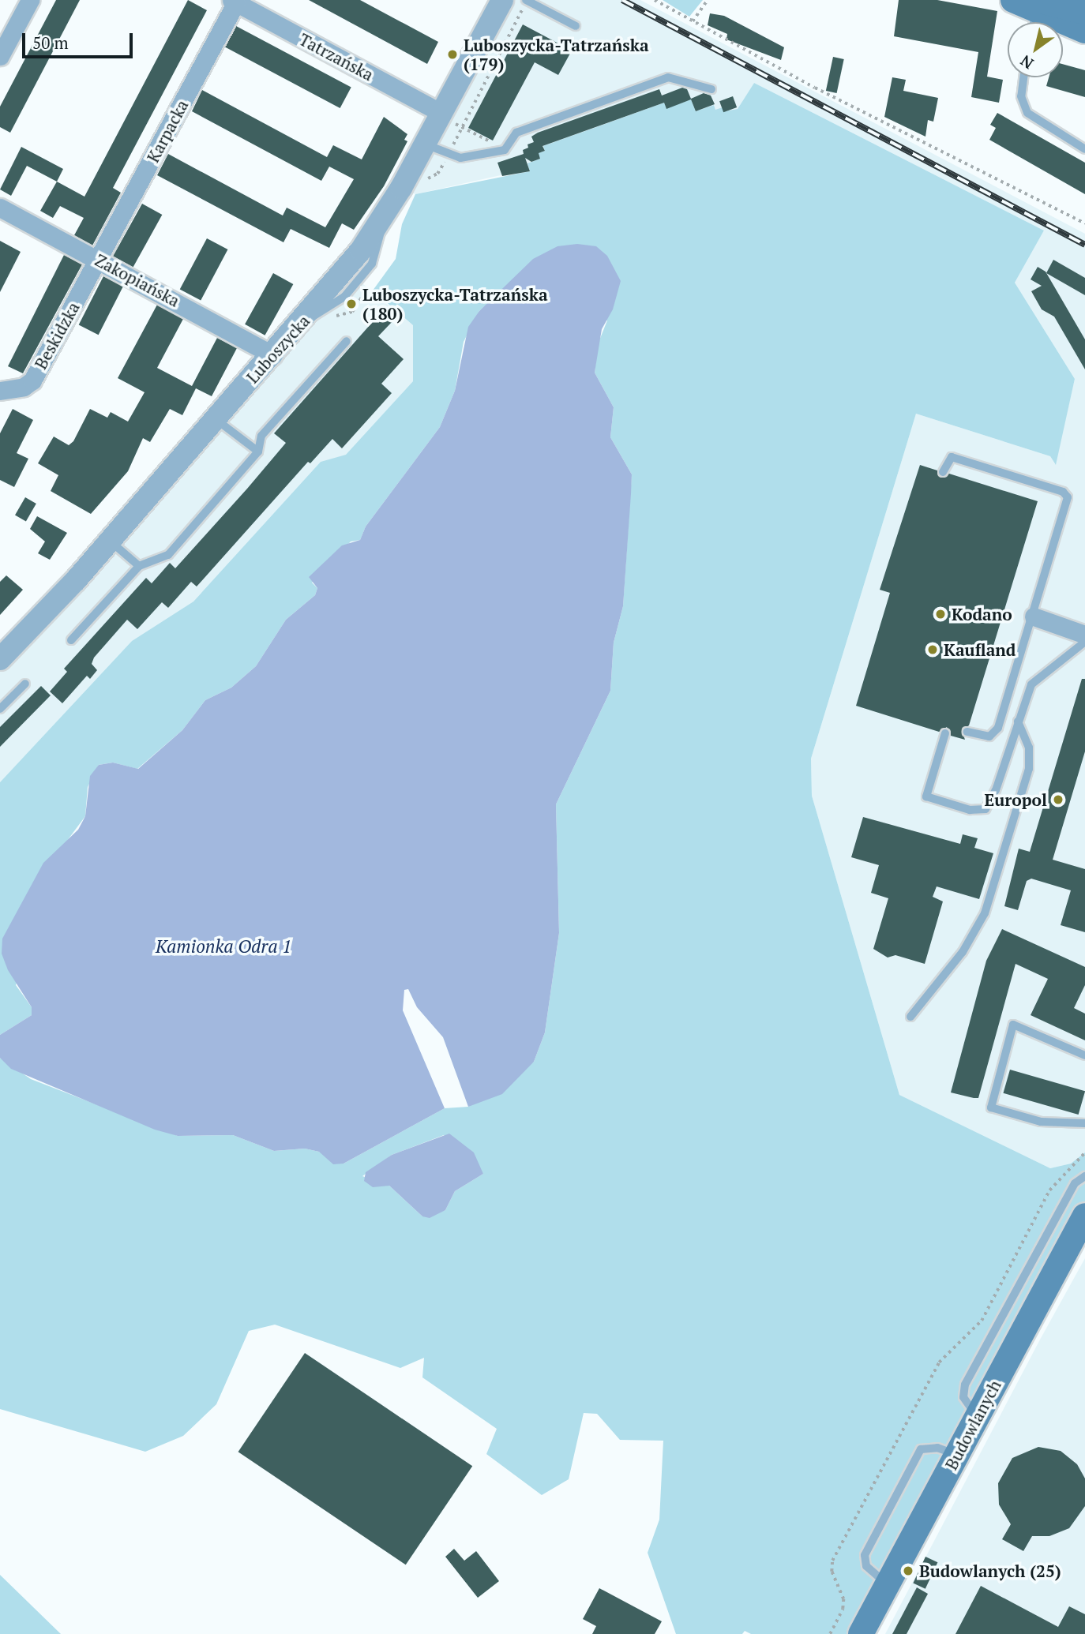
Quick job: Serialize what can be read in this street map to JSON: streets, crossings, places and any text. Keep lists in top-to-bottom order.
{
  "streets": {
    "main road": ["Budowlanych"],
    "street": [
      "Tatrzańska",
      "Karpacka",
      "Zakopiańska",
      "Beskidzka",
      "Luboszycka"
    ]
  },
  "crossings": [
    ["Tatrzańska", "Karpacka"],
    ["Tatrzańska", "Luboszycka"],
    ["Karpacka", "Zakopiańska"],
    ["Karpacka", "Beskidzka"],
    ["Zakopiańska", "Beskidzka"],
    ["Zakopiańska", "Luboszycka"]
  ],
  "water": ["Kamionka Odra 1"],
  "places": [
    "Luboszycka-Tatrzańska (179)",
    "Luboszycka-Tatrzańska (180)",
    "Kodano",
    "Kaufland",
    "Europol",
    "Budowlanych (25)"
  ],
  "scale_bar": "50 m",
  "north": "bottom left"
}
